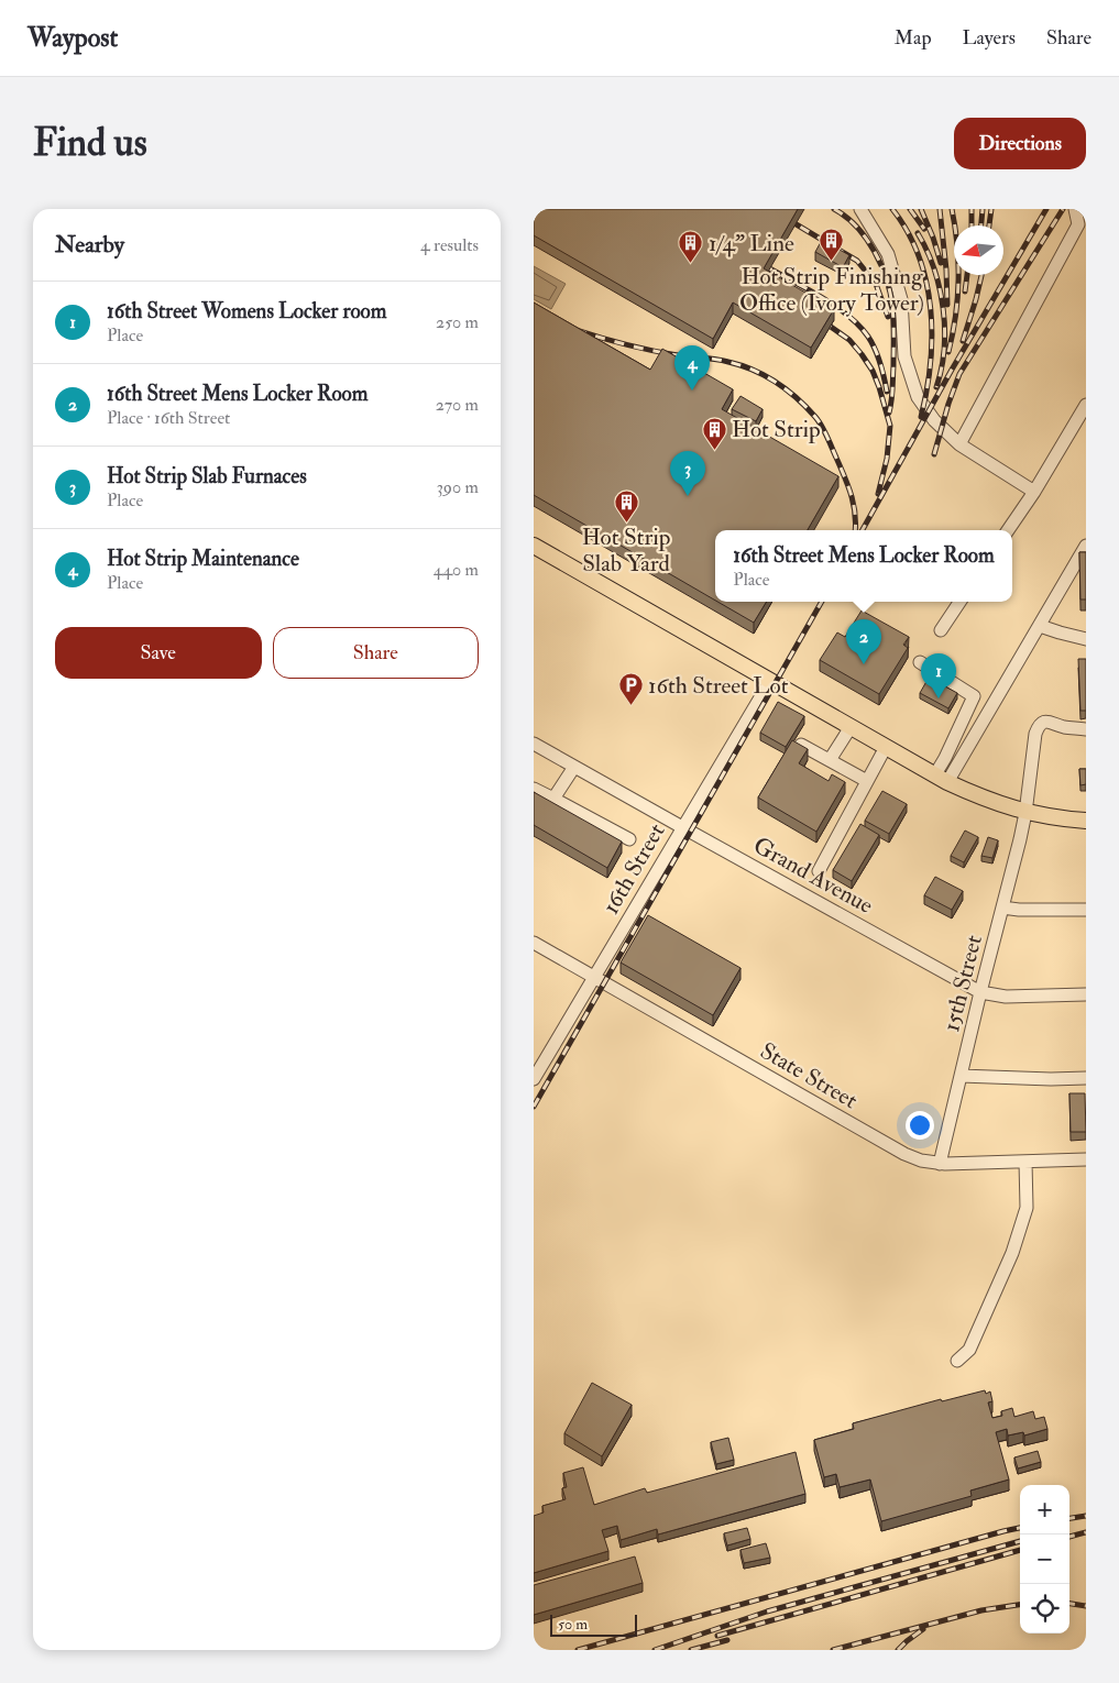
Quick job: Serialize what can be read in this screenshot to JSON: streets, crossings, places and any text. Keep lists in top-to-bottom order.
{
  "streets": {
    "street": [
      "16th Street",
      "Grand Avenue",
      "15th Street",
      "State Street"
    ]
  },
  "crossings": [
    ["16th Street", "Grand Avenue"],
    ["16th Street", "State Street"],
    ["Grand Avenue", "15th Street"],
    ["15th Street", "State Street"]
  ],
  "places": {
    "building": [
      "Hot Strip Finishing Office (Ivory Tower)",
      "1/4\" Line",
      "Hot Strip",
      "Hot Strip Slab Yard"
    ],
    "parking": ["16th Street Lot"]
  },
  "scale_bar": "50 m",
  "north": "left",
  "page": {
    "header": "Waypost",
    "nav": ["Map", "Layers", "Share"],
    "buttons": [
      "Directions",
      ["Save", "Share"]
    ],
    "title": "Find us",
    "heading": ["Nearby", "4 results"],
    "list": [
      {
        "mark": "1",
        "name": "16th Street Womens Locker room",
        "note": "Place",
        "value": "250 m"
      },
      {
        "mark": "2",
        "name": "16th Street Mens Locker Room",
        "note": "Place · 16th Street",
        "value": "270 m"
      },
      {
        "mark": "3",
        "name": "Hot Strip Slab Furnaces",
        "note": "Place",
        "value": "390 m"
      },
      {
        "mark": "4",
        "name": "Hot Strip Maintenance",
        "note": "Place",
        "value": "440 m"
      }
    ],
    "pins": [
      "4",
      "3",
      "2",
      "1"
    ],
    "popup": ["16th Street Mens Locker Room", "Place"],
    "map_buttons": ["+", "−"],
    "scale": "50 m"
  }
}
